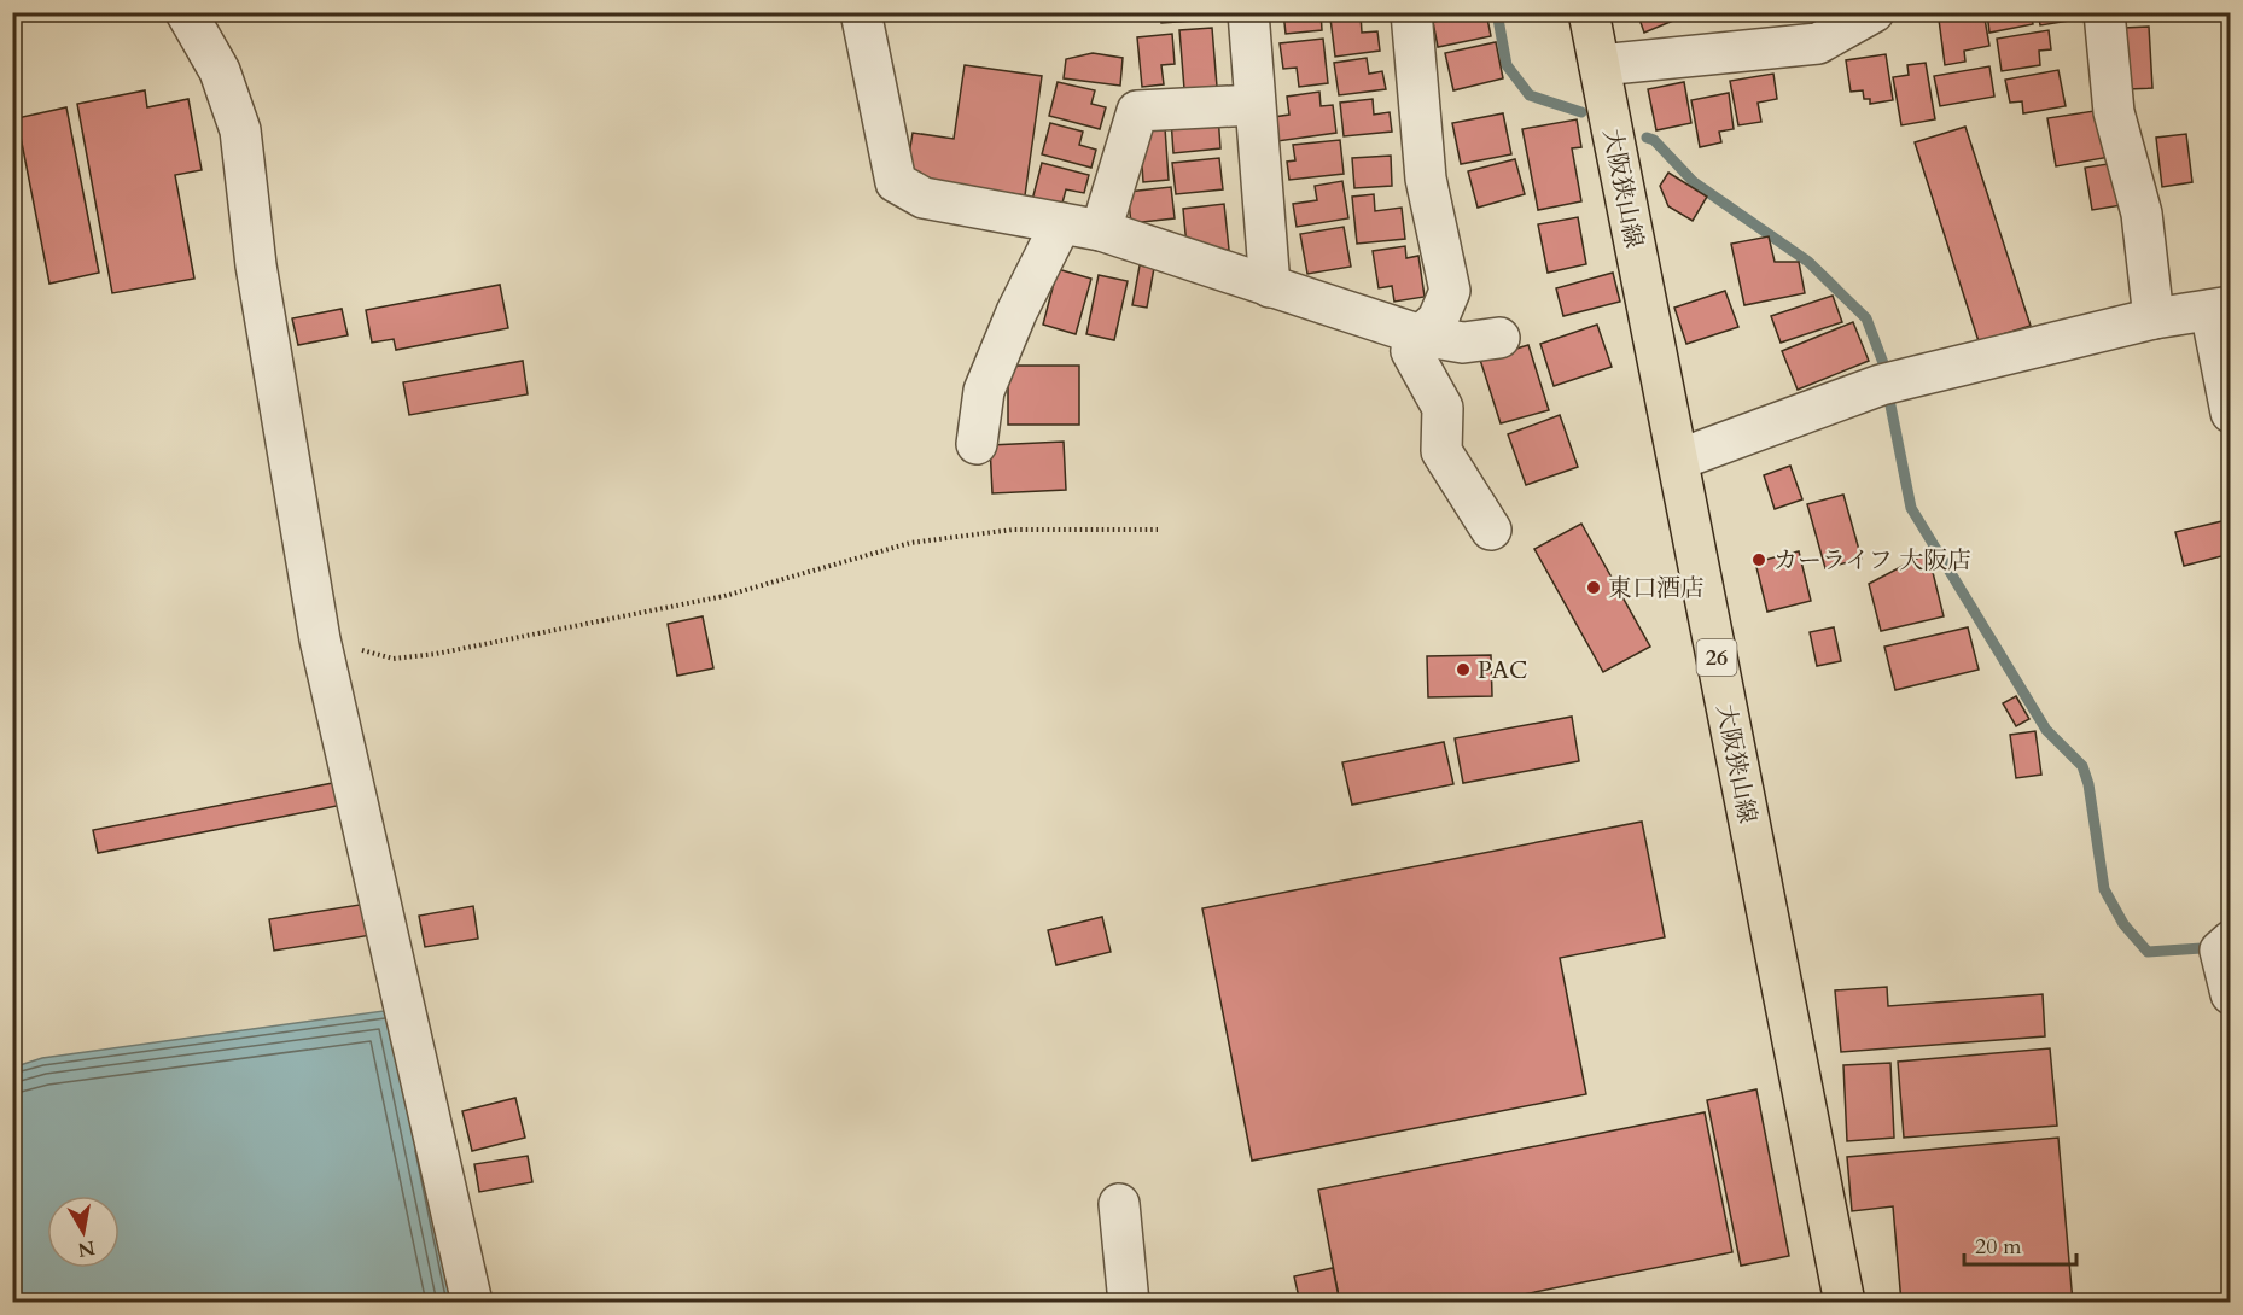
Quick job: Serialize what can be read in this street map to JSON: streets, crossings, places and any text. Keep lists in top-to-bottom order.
{
  "streets": {
    "main road": ["大阪狭山線", "26"]
  },
  "places": ["カーライフ 大阪店", "東口酒店", "PAC"],
  "scale_bar": "20 m",
  "north": "bottom"
}
